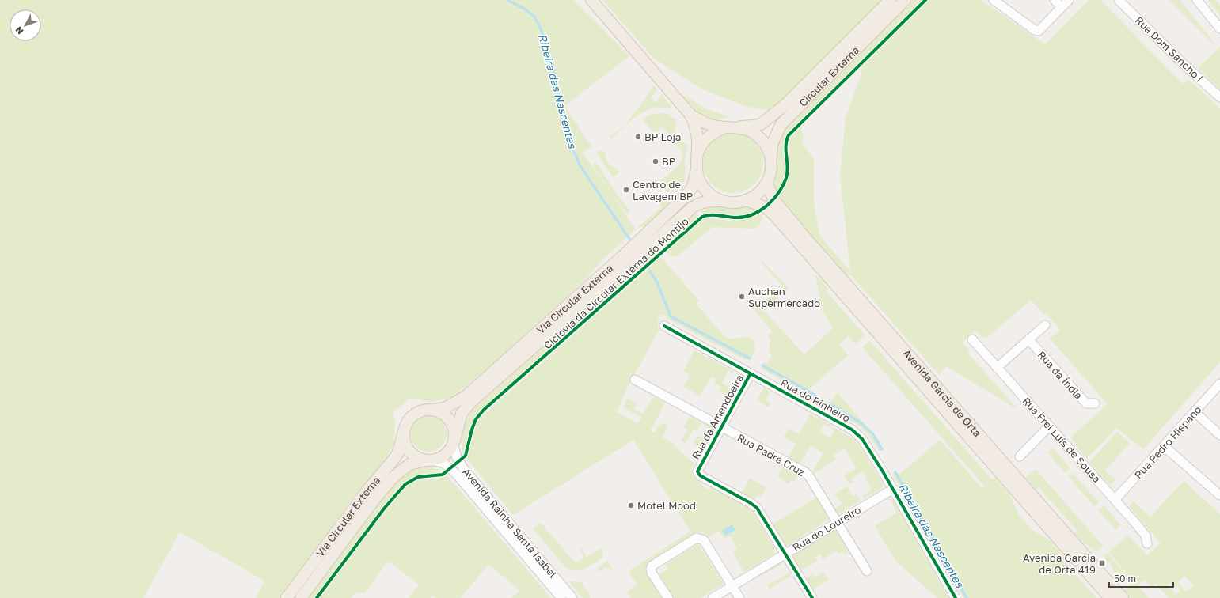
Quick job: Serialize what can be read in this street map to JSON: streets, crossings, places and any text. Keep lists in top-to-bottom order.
{
  "streets": {
    "main road": ["Circular Externa", "Via Circular Externa", "Avenida Garcia de Orta"],
    "street": [
      "Rua Dom Sancho I",
      "Rua da Índia",
      "Rua do Pinheiro",
      "Rua da Amendoeira",
      "Rua Frei Luís de Sousa",
      "Rua Pedro Hispano",
      "Rua Padre Cruz",
      "Avenida Rainha Santa Isabel",
      "Rua do Loureiro"
    ],
    "cycle path": ["Ciclovia da Circular Externa do Montijo"]
  },
  "crossings": [
    ["Circular Externa", "Via Circular Externa"],
    ["Circular Externa", "Avenida Garcia de Orta"],
    ["Via Circular Externa", "Avenida Garcia de Orta"],
    ["Via Circular Externa", "Avenida Rainha Santa Isabel"],
    ["Rua do Pinheiro", "Rua da Amendoeira"],
    ["Rua do Pinheiro", "Rua do Loureiro"],
    ["Rua da Amendoeira", "Rua Padre Cruz"],
    ["Rua da Amendoeira", "Rua do Loureiro"],
    ["Rua Frei Luís de Sousa", "Rua Pedro Hispano"],
    ["Rua Padre Cruz", "Rua do Loureiro"]
  ],
  "water": ["Ribeira das Nascentes"],
  "places": {
    "other": [
      "BP Loja",
      "BP",
      "Centro de Lavagem BP",
      "Auchan Supermercado",
      "Motel Mood"
    ],
    "transit": ["Avenida Garcia de Orta 419"]
  },
  "scale_bar": "50 m",
  "north": "bottom left"
}
